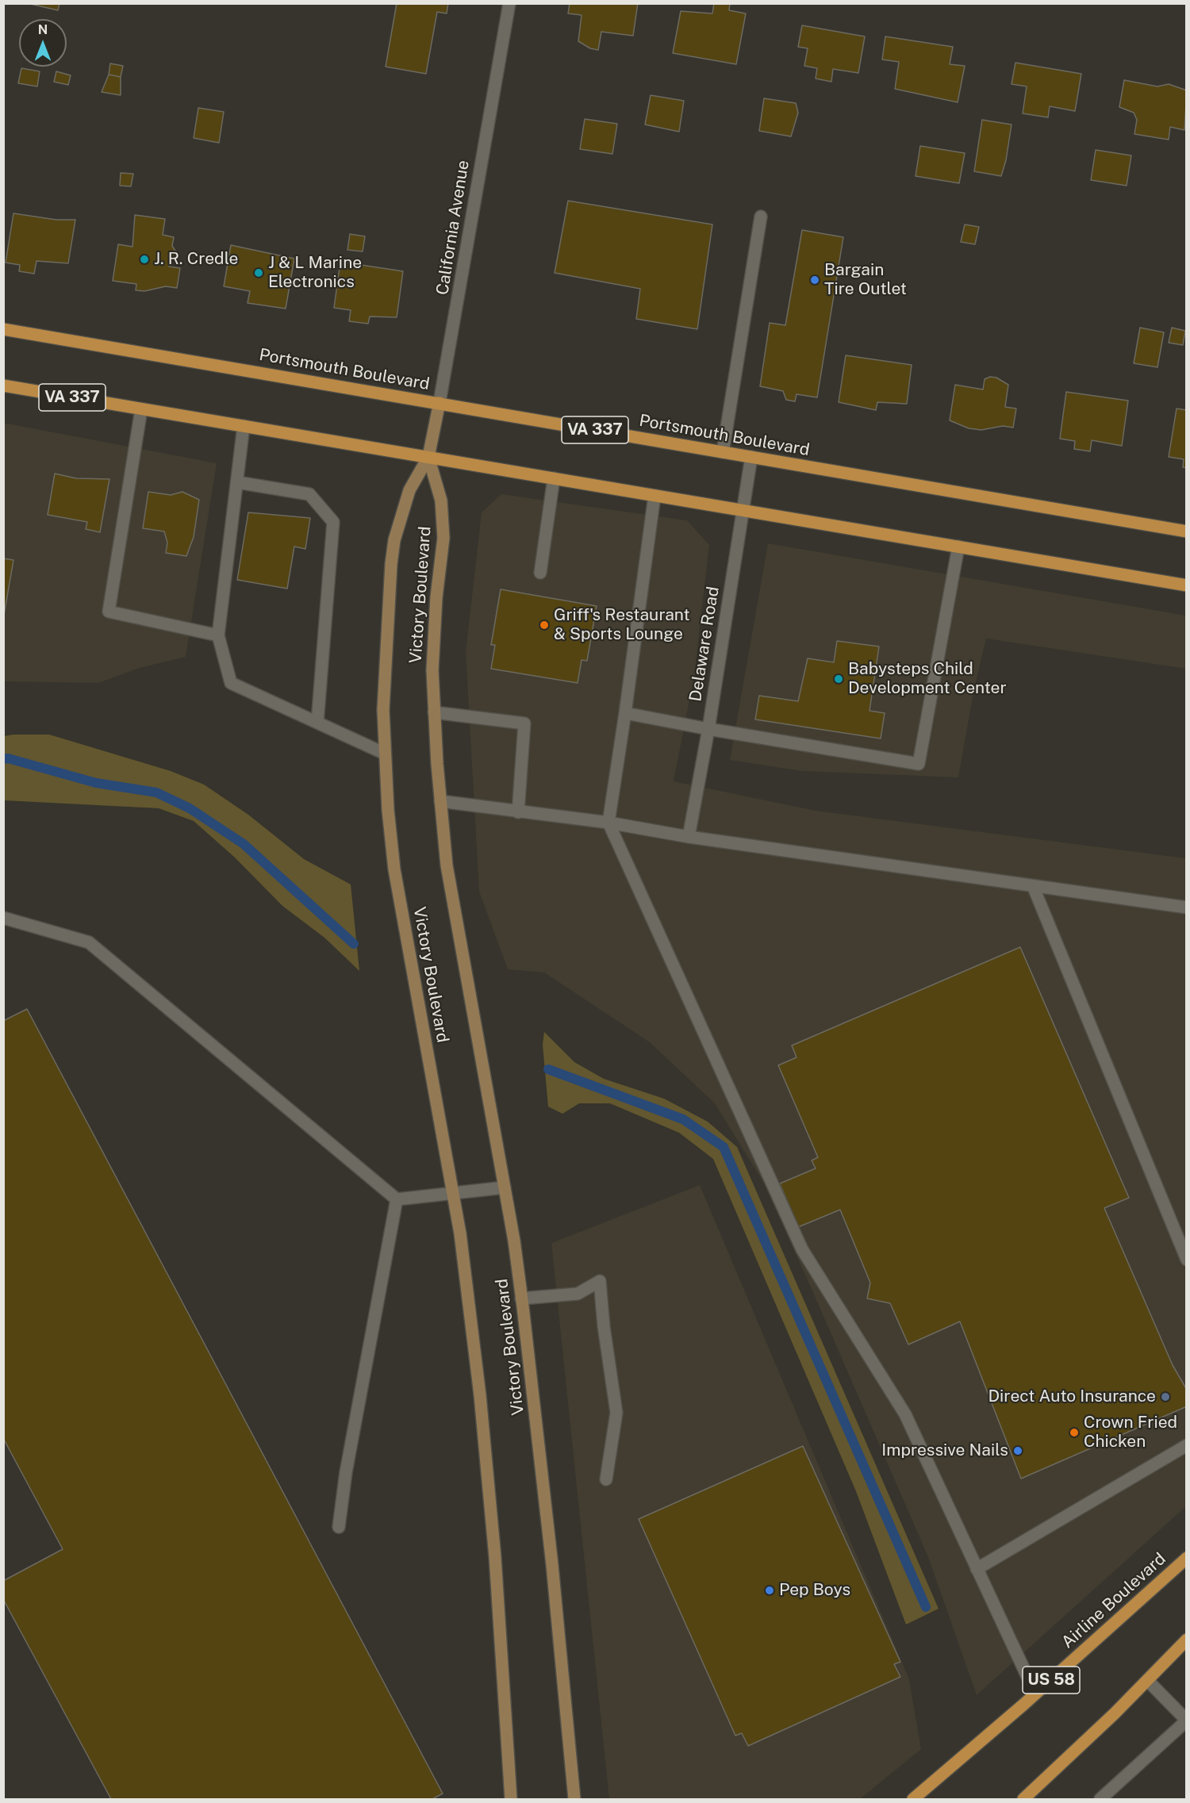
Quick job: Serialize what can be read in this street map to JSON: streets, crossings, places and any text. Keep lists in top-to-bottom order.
{
  "streets": {
    "main road": [
      "California Avenue",
      "Portsmouth Boulevard",
      "VA 337",
      "Victory Boulevard",
      "Airline Boulevard",
      "US 58"
    ],
    "street": ["Delaware Road"]
  },
  "crossings": [
    ["California Avenue", "Portsmouth Boulevard"],
    ["California Avenue", "VA 337"],
    ["California Avenue", "Victory Boulevard"],
    ["Portsmouth Boulevard", "Delaware Road"],
    ["VA 337", "Victory Boulevard"],
    ["VA 337", "Delaware Road"]
  ],
  "places": [
    "J. R. Credle",
    "J & L Marine Electronics",
    "Bargain Tire Outlet",
    "Griff's Restaurant & Sports Lounge",
    "Babysteps Child Development Center",
    "Direct Auto Insurance",
    "Crown Fried Chicken",
    "Impressive Nails",
    "Pep Boys"
  ],
  "north": "top"
}
